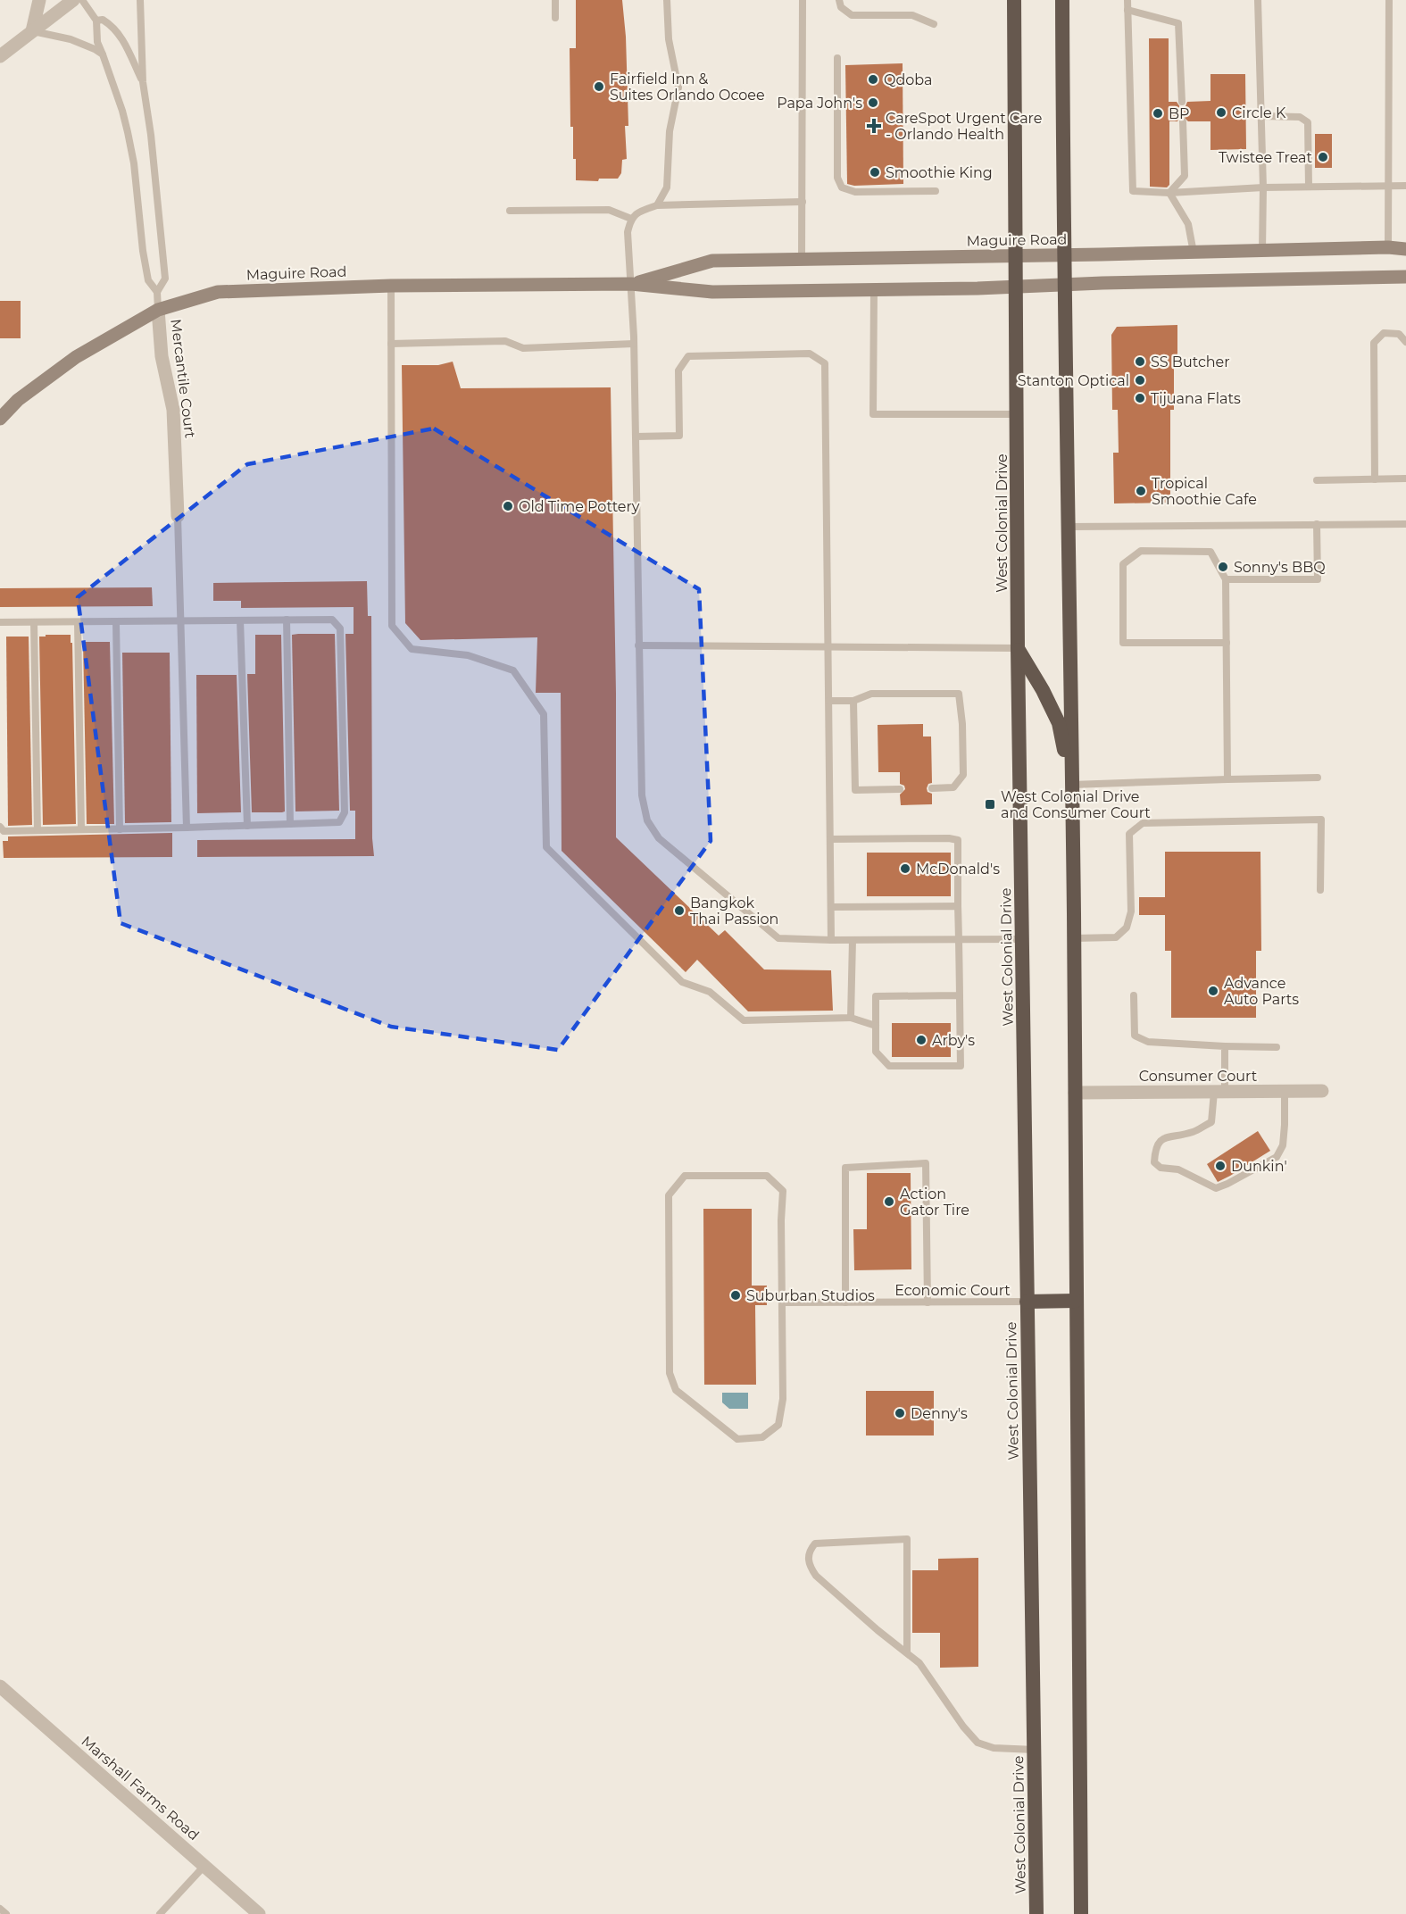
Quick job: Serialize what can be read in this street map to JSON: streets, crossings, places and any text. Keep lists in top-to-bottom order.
{
  "streets": {
    "highway": ["West Colonial Drive"],
    "main road": ["Maguire Road"],
    "street": ["Mercantile Court", "Consumer Court", "Marshall Farms Road"],
    "lane": ["Economic Court"]
  },
  "crossings": [
    ["Maguire Road", "Mercantile Court"],
    ["Maguire Road", "West Colonial Drive"],
    ["West Colonial Drive", "Economic Court"]
  ],
  "places": {
    "other": [
      "Qdoba",
      "Fairfield Inn & Suites Orlando Ocoee",
      "Papa John's",
      "Circle K",
      "BP",
      "Twistee Treat",
      "Smoothie King",
      "SS Butcher",
      "Stanton Optical",
      "Tijuana Flats",
      "Tropical Smoothie Cafe",
      "Old Time Pottery",
      "Sonny's BBQ",
      "McDonald's",
      "Bangkok Thai Passion",
      "Advance Auto Parts",
      "Arby's",
      "Dunkin'",
      "Action Gator Tire",
      "Suburban Studios",
      "Denny's"
    ],
    "health": ["CareSpot Urgent Care - Orlando Health"],
    "transit": ["West Colonial Drive and Consumer Court"]
  }
}
